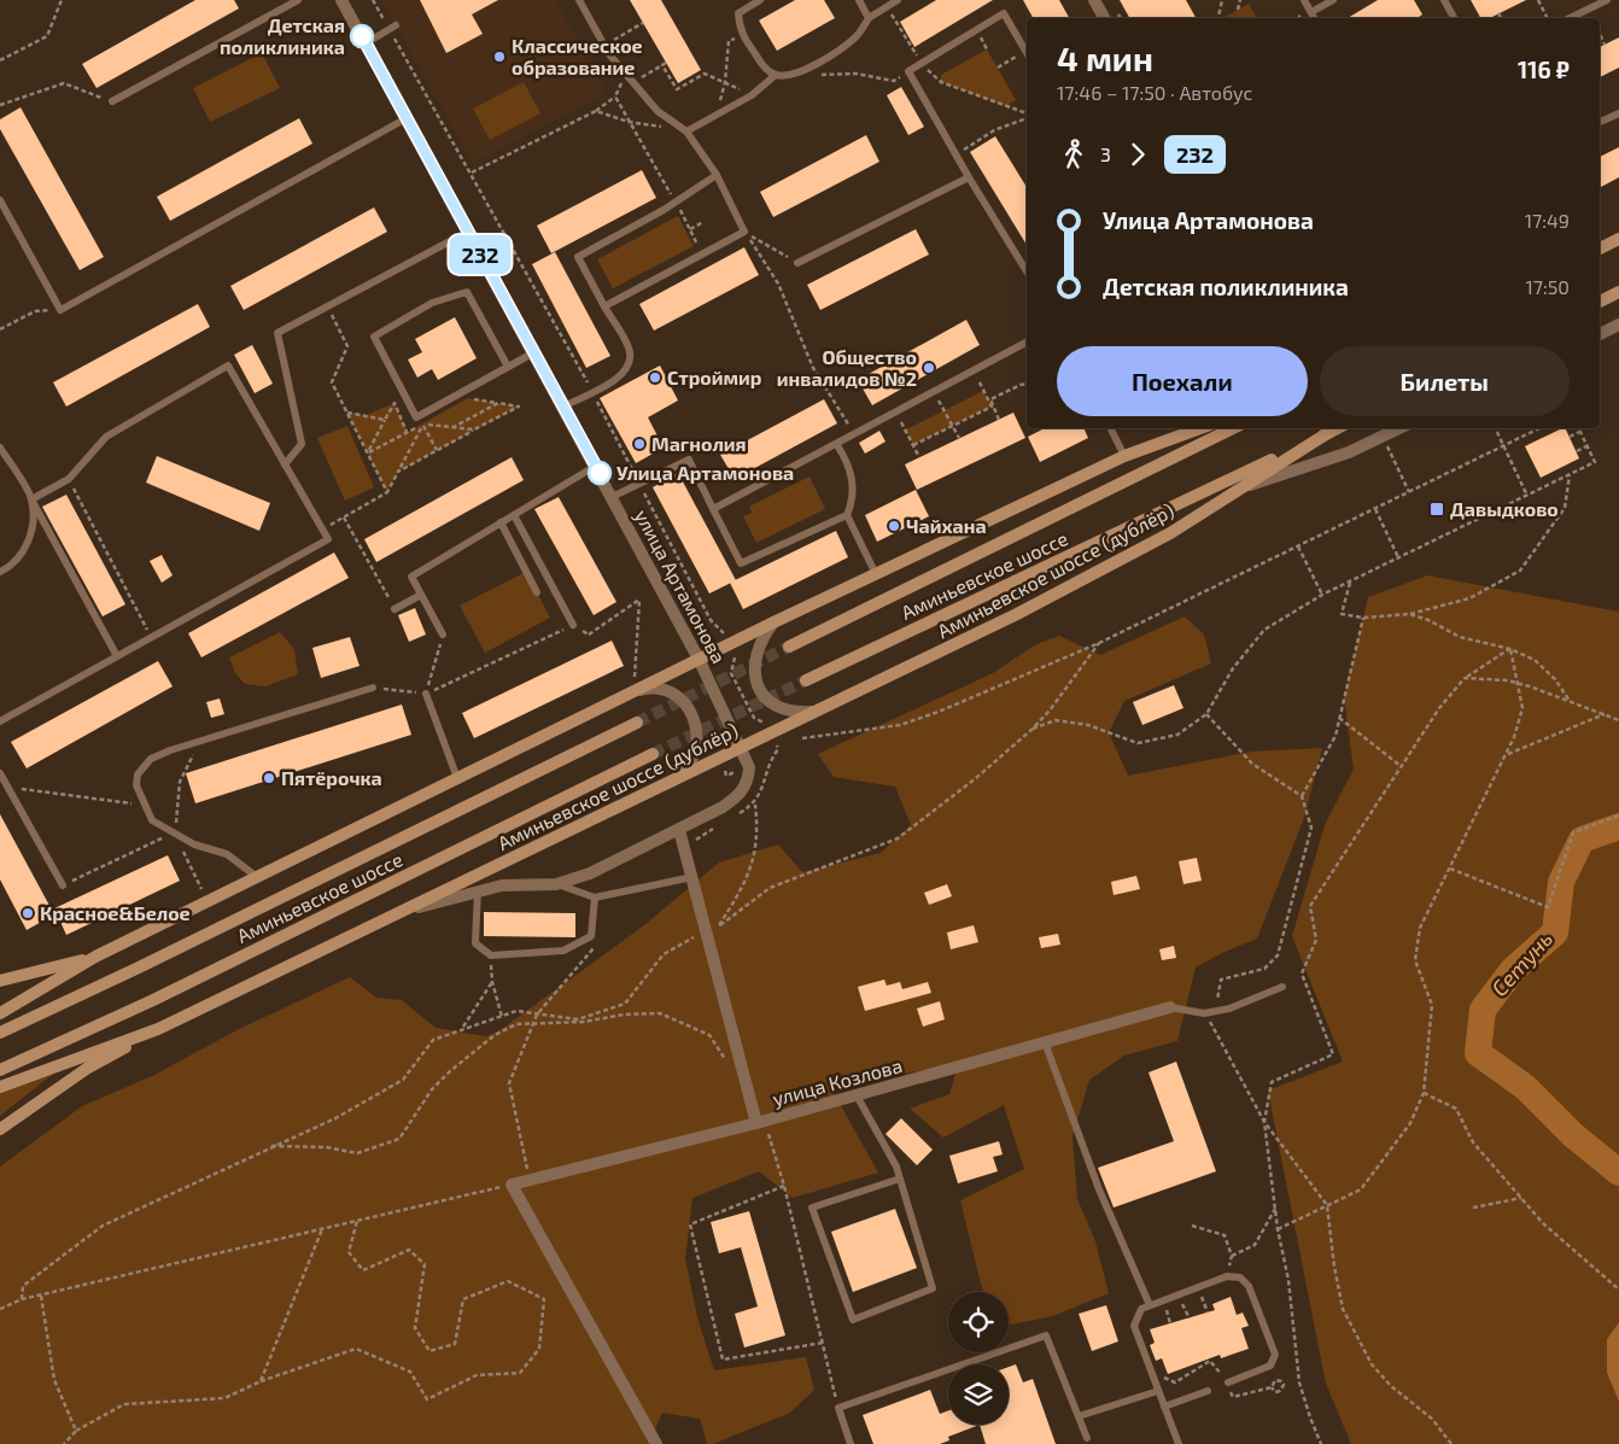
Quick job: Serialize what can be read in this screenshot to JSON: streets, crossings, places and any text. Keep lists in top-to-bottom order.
{
  "streets": {
    "main road": ["Аминьевское шоссе (дублёр)", "Аминьевское шоссе"],
    "street": ["улица Артамонова", "улица Козлова"]
  },
  "crossings": [
    ["Аминьевское шоссе (дублёр)", "Аминьевское шоссе"],
    ["Аминьевское шоссе (дублёр)", "улица Артамонова"]
  ],
  "water": ["Сетунь"],
  "places": {
    "other": [
      "Детская поликлиника",
      "Классическое образование",
      "Общество инвалидов №2",
      "Строймир",
      "Магнолия",
      "Улица Артамонова",
      "Чайхана",
      "Пятёрочка",
      "Красное&Белое"
    ],
    "transit": ["Давыдково"]
  },
  "lines": ["bus line 232"],
  "page": {
    "on_map": "232",
    "heading": ["4 мин", "17:46 – 17:50 · Автобус", "116 ₽"],
    "legs": ["3", "232"],
    "list": [
      {
        "name": "Улица Артамонова",
        "value": "17:49"
      },
      {
        "name": "Детская поликлиника",
        "value": "17:50"
      }
    ],
    "buttons": ["Поехали", "Билеты"]
  }
}
